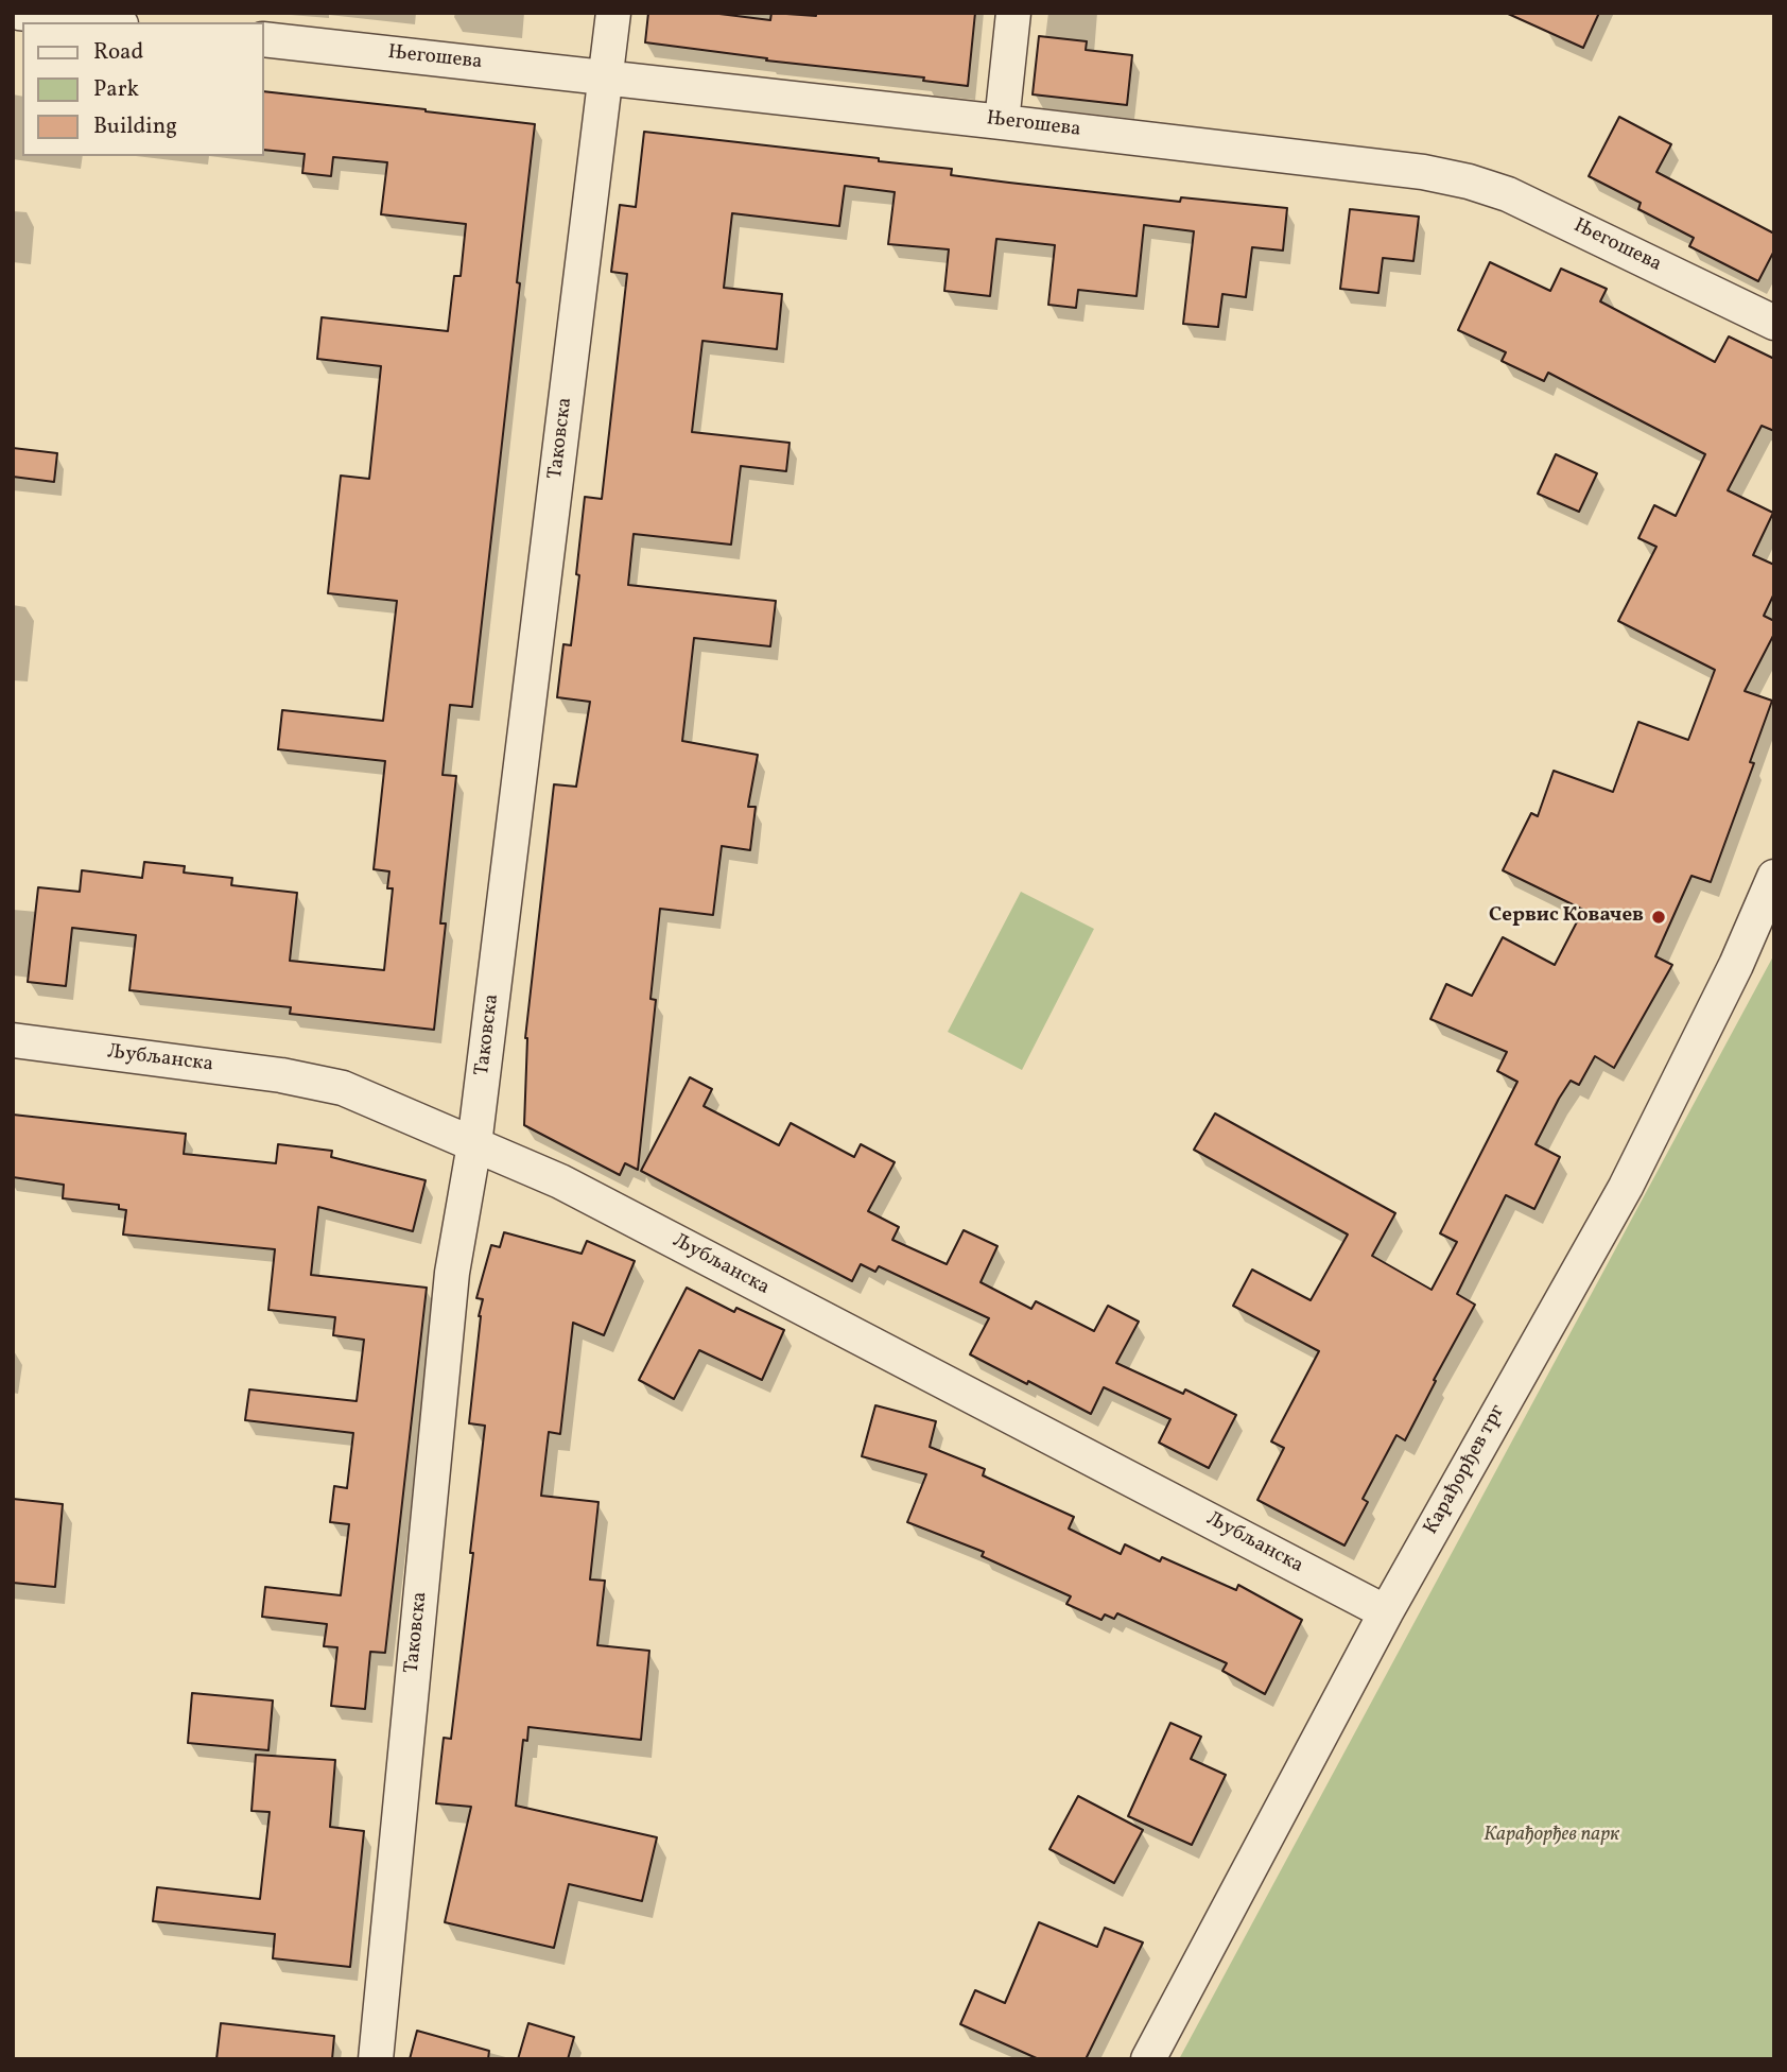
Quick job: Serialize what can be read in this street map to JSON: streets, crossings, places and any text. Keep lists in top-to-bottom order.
{
  "streets": {
    "street": [
      "Његошева",
      "Таковска",
      "Љубљанска",
      "Карађорђев трг"
    ]
  },
  "crossings": [
    ["Његошева", "Таковска"],
    ["Таковска", "Љубљанска"],
    ["Љубљанска", "Карађорђев трг"]
  ],
  "parks": ["Карађорђев парк"],
  "places": ["Сервис Ковачев"],
  "legend": ["Road", "Park", "Building"]
}
